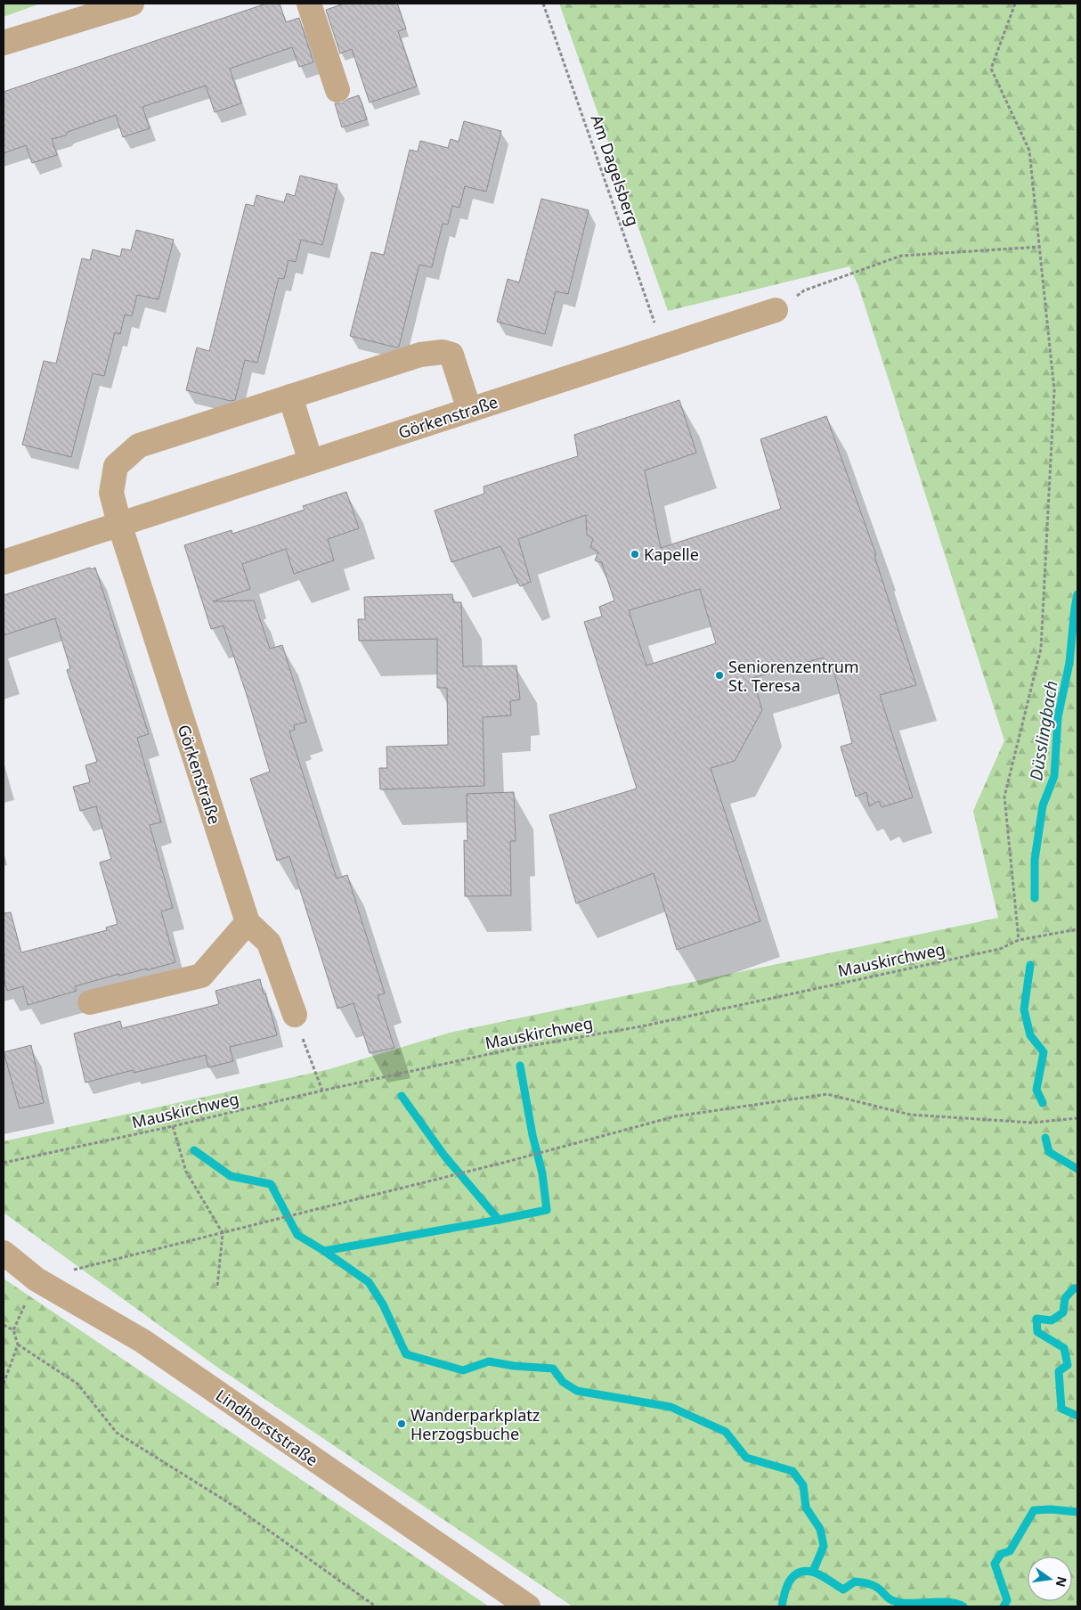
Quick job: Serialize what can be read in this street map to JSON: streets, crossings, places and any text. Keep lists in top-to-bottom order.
{
  "streets": {
    "street": ["Görkenstraße", "Lindhorststraße"],
    "path": ["Am Dagelsberg", "Mauskirchweg"]
  },
  "crossings": [
    ["Am Dagelsberg", "Görkenstraße"]
  ],
  "water": ["Düsslingbach"],
  "places": ["Kapelle", "Seniorenzentrum St. Teresa", "Wanderparkplatz Herzogsbuche"],
  "north": "right"
}
